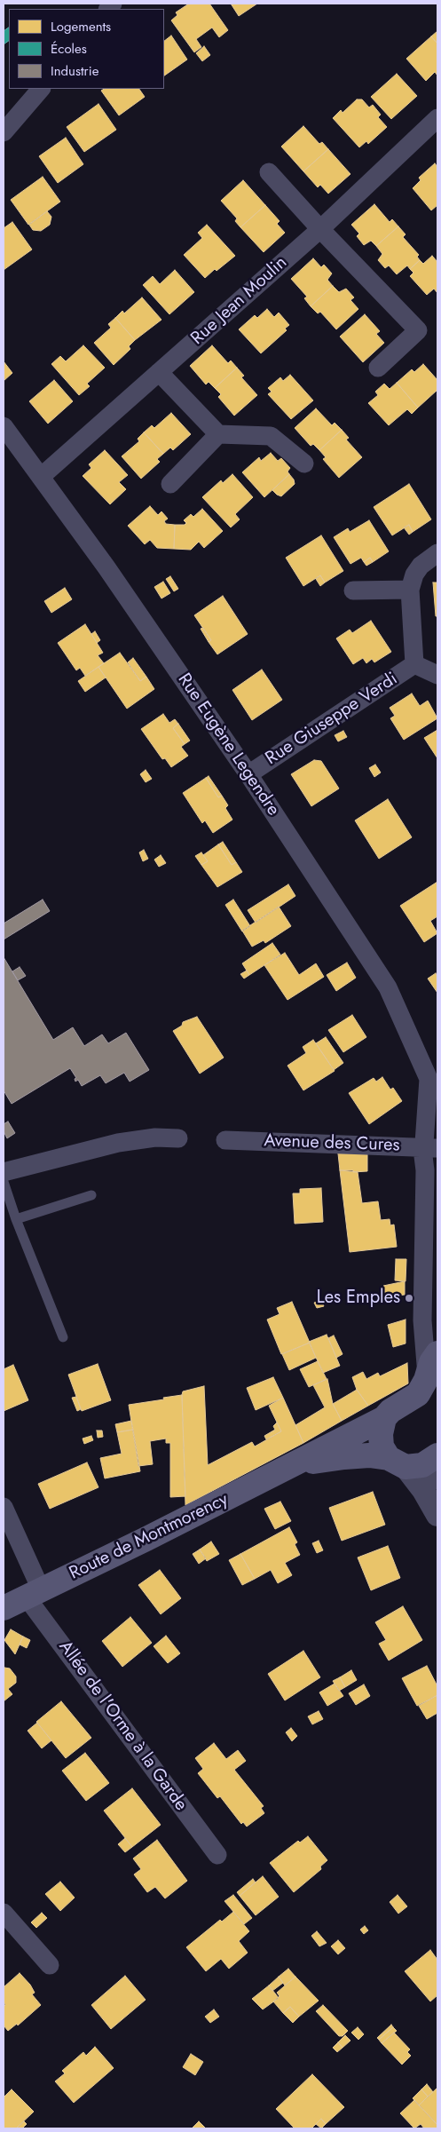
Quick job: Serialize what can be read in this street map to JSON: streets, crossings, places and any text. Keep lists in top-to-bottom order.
{
  "streets": {
    "main road": ["Route de Montmorency"],
    "street": [
      "Rue Jean Moulin",
      "Rue Giuseppe Verdi",
      "Rue Eugène Legendre",
      "Avenue des Cures",
      "Allée de l'Orme à la Garde"
    ]
  },
  "crossings": [
    ["Rue Jean Moulin", "Rue Eugène Legendre"],
    ["Rue Giuseppe Verdi", "Rue Eugène Legendre"],
    ["Rue Eugène Legendre", "Avenue des Cures"],
    ["Rue Eugène Legendre", "Route de Montmorency"],
    ["Route de Montmorency", "Allée de l'Orme à la Garde"]
  ],
  "places": ["Les Emples"],
  "legend": ["Logements", "Écoles", "Industrie"]
}
